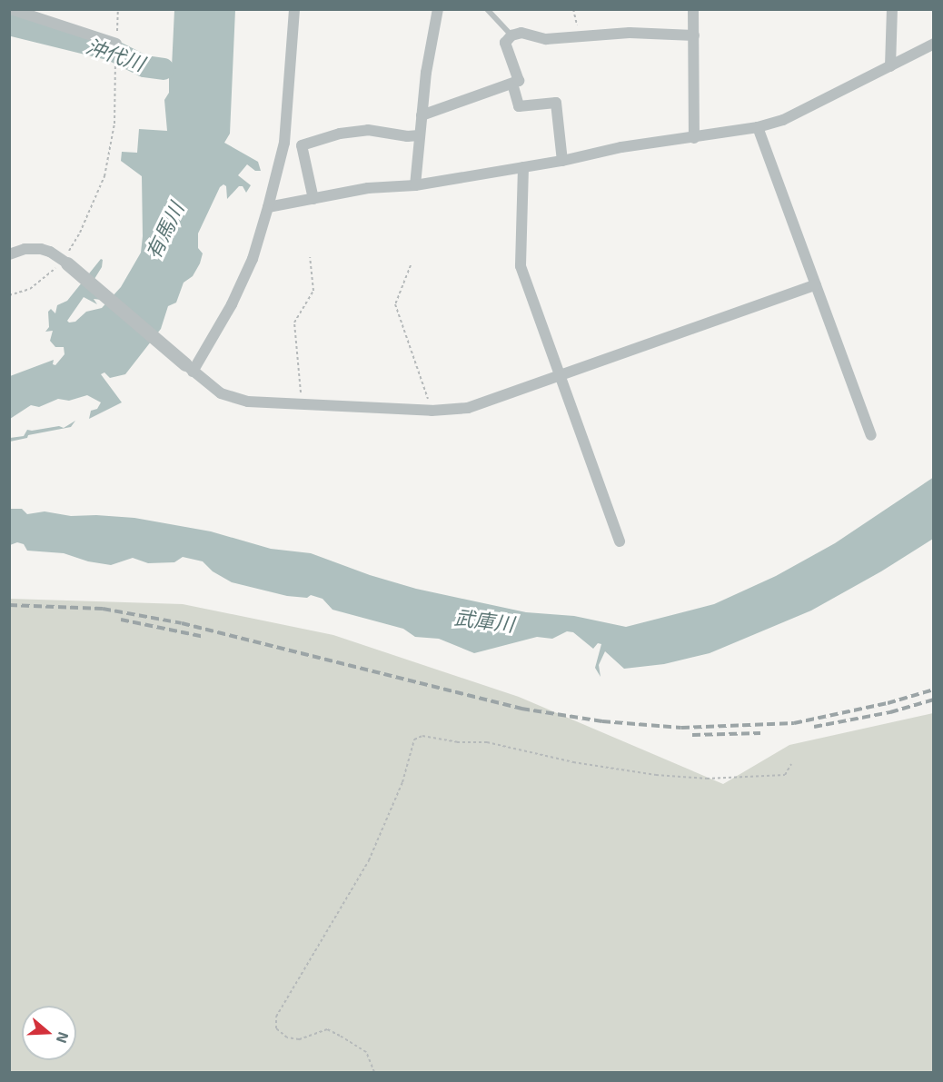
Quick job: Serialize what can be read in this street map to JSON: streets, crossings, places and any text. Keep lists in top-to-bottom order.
{
  "water": ["沖代川", "有馬川", "武庫川"],
  "north": "right"
}
